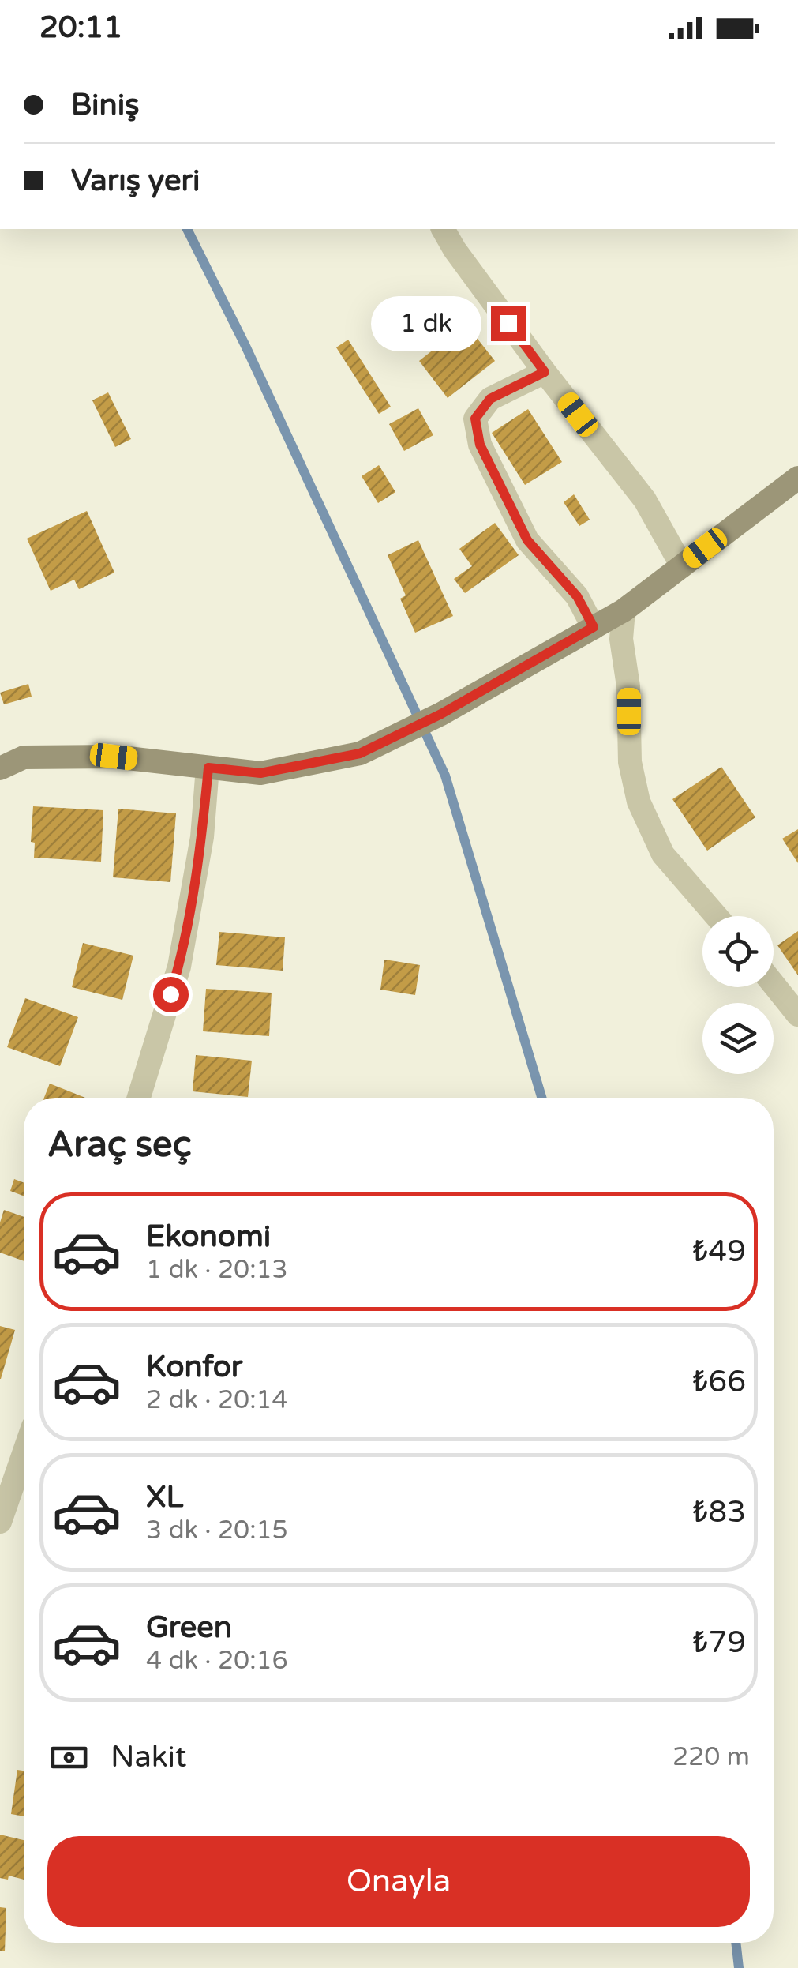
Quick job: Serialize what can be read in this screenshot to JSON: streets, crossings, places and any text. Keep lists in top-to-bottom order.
{
  "page": {
    "status": "20:11",
    "banner": ["Biniş", "Varış yeri"],
    "bubble": "1 dk",
    "heading": "Araç seç",
    "list": [
      {
        "name": "Ekonomi",
        "note": "1 dk · 20:13",
        "value": "₺49"
      },
      {
        "name": "Konfor",
        "note": "2 dk · 20:14",
        "value": "₺66"
      },
      {
        "name": "XL",
        "note": "3 dk · 20:15",
        "value": "₺83"
      },
      {
        "name": "Green",
        "note": "4 dk · 20:16",
        "value": "₺79"
      }
    ],
    "pay": ["Nakit", "220 m"],
    "buttons": "Onayla"
  }
}
